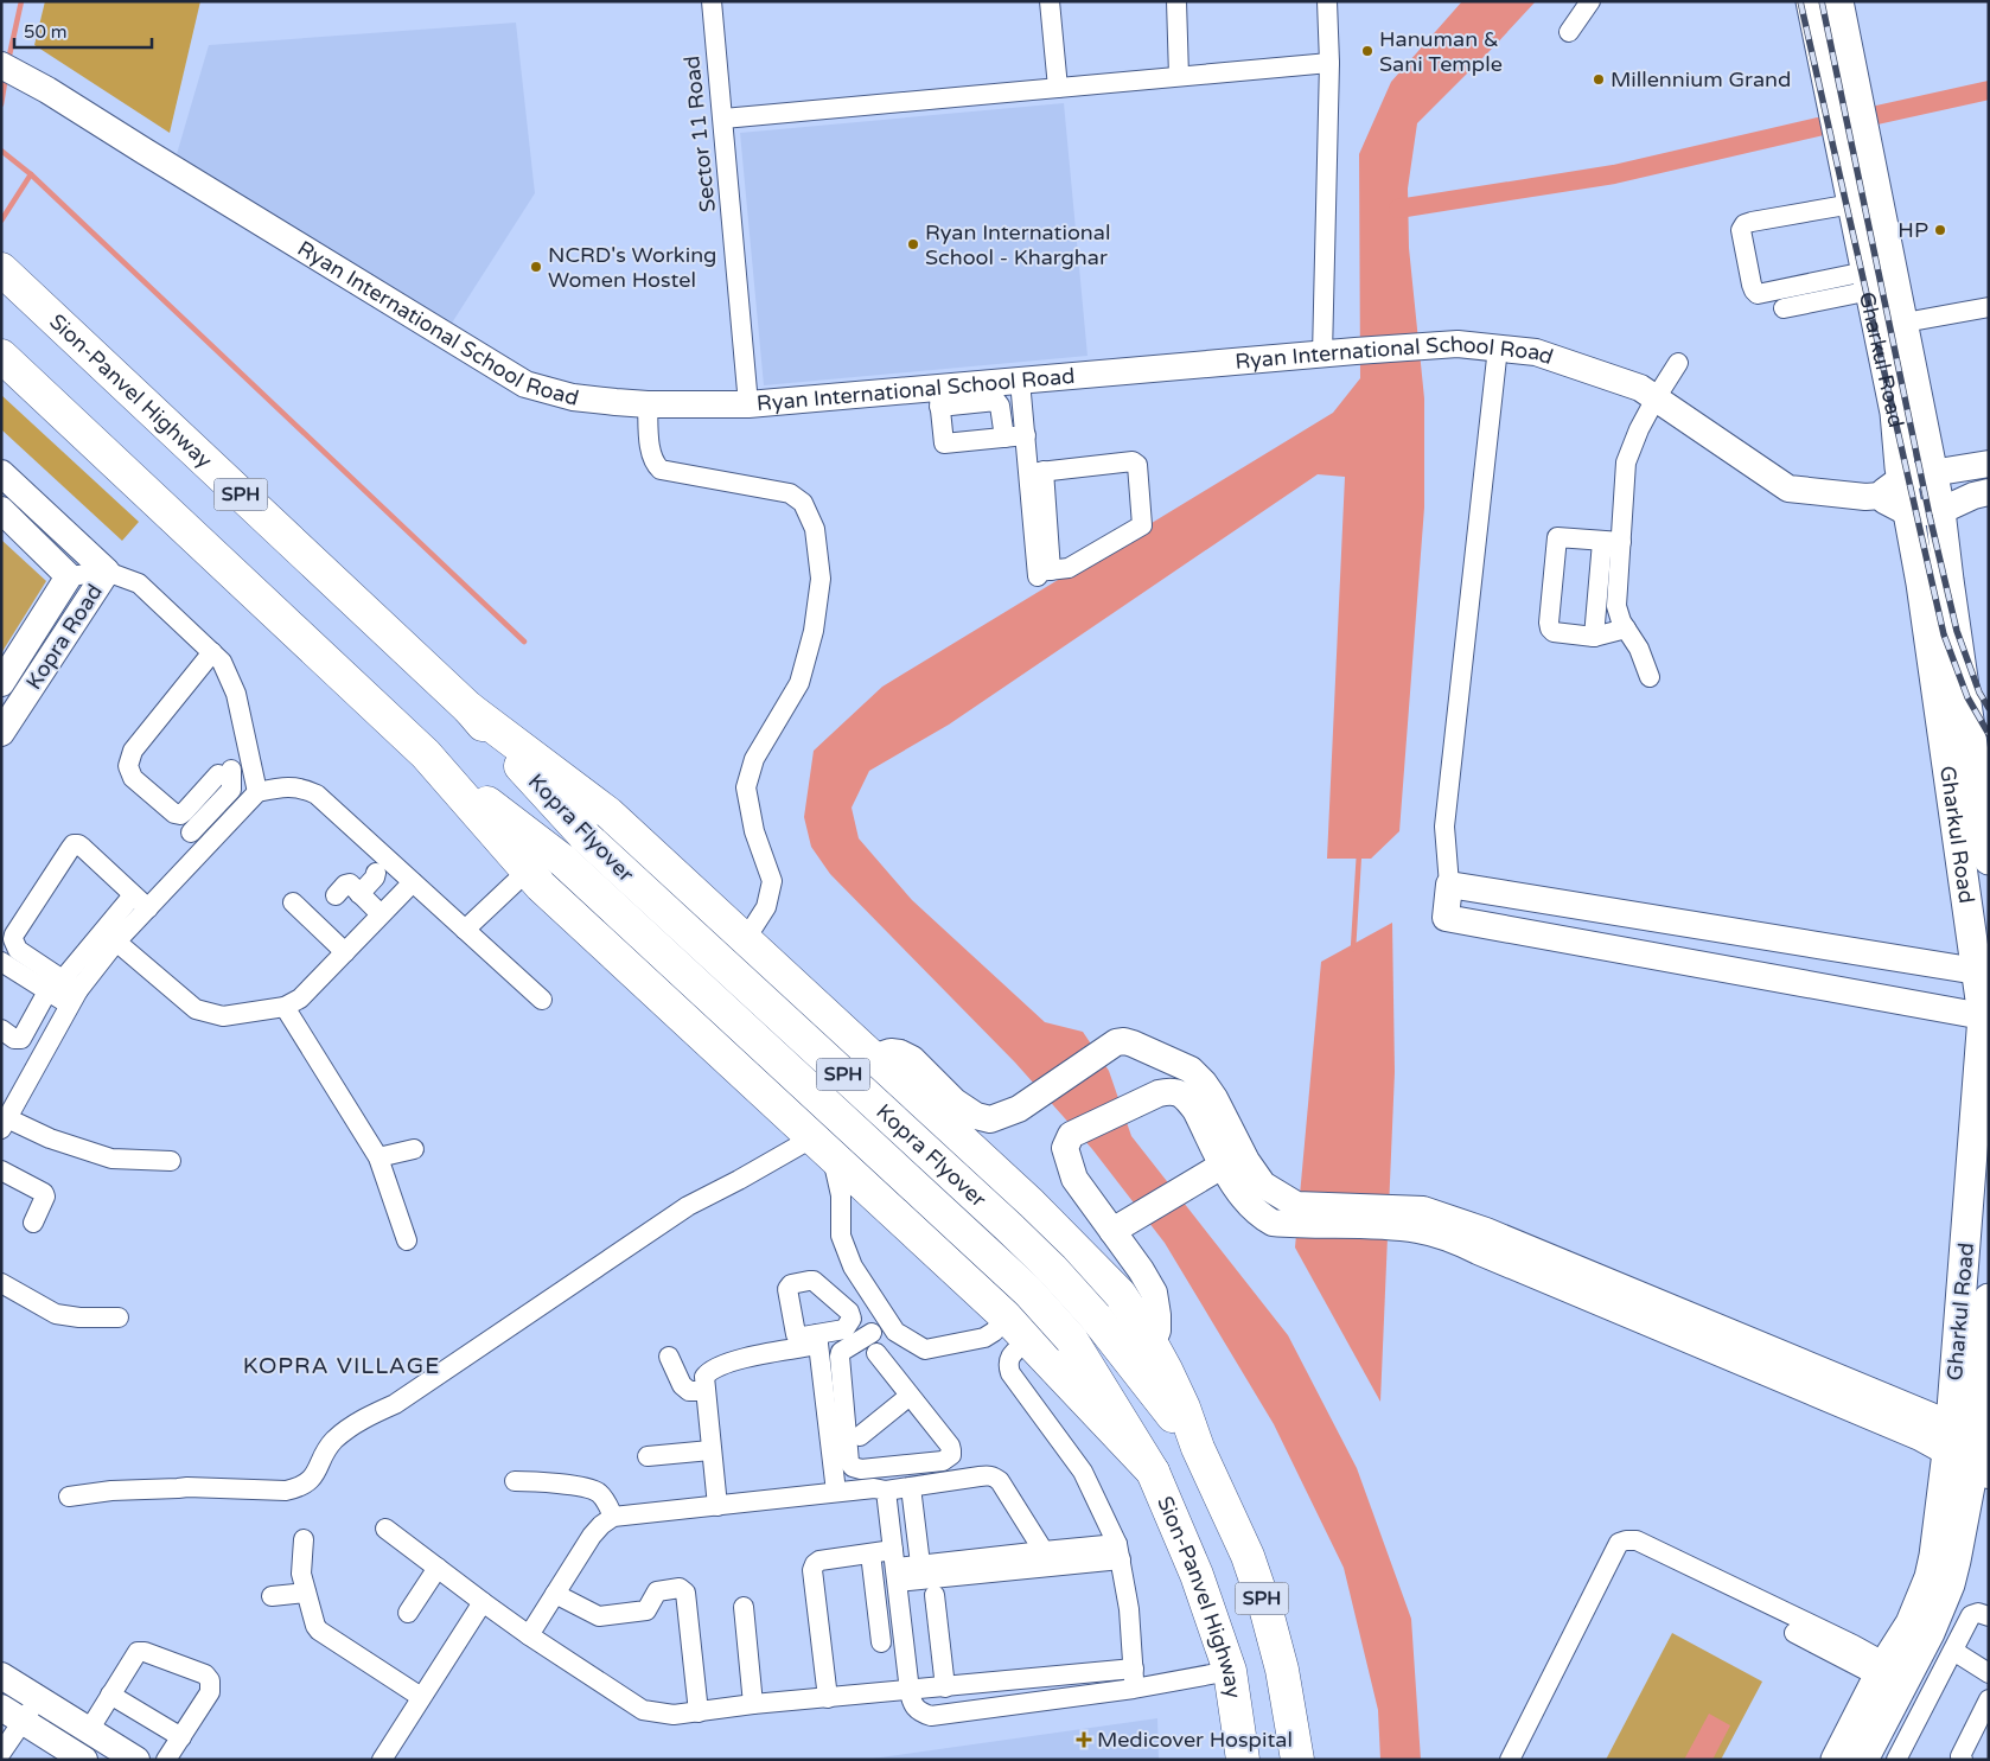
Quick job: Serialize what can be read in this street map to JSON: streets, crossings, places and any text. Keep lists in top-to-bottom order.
{
  "streets": {
    "highway": ["Sion-Panvel Highway", "SPH", "Kopra Flyover"],
    "main road": ["Gharkul Road"],
    "street": ["Sector 11 Road", "Ryan International School Road", "Kopra Road"]
  },
  "crossings": [
    ["Sector 11 Road", "Ryan International School Road"],
    ["Ryan International School Road", "Gharkul Road"],
    ["Sion-Panvel Highway", "Kopra Flyover"],
    ["SPH", "Kopra Flyover"]
  ],
  "districts": ["KOPRA VILLAGE"],
  "places": {
    "other": [
      "Hanuman & Sani Temple",
      "Millennium Grand",
      "HP",
      "Ryan International School - Kharghar",
      "NCRD's Working Women Hostel"
    ],
    "health": ["Medicover Hospital"]
  },
  "scale_bar": "50 m"
}
